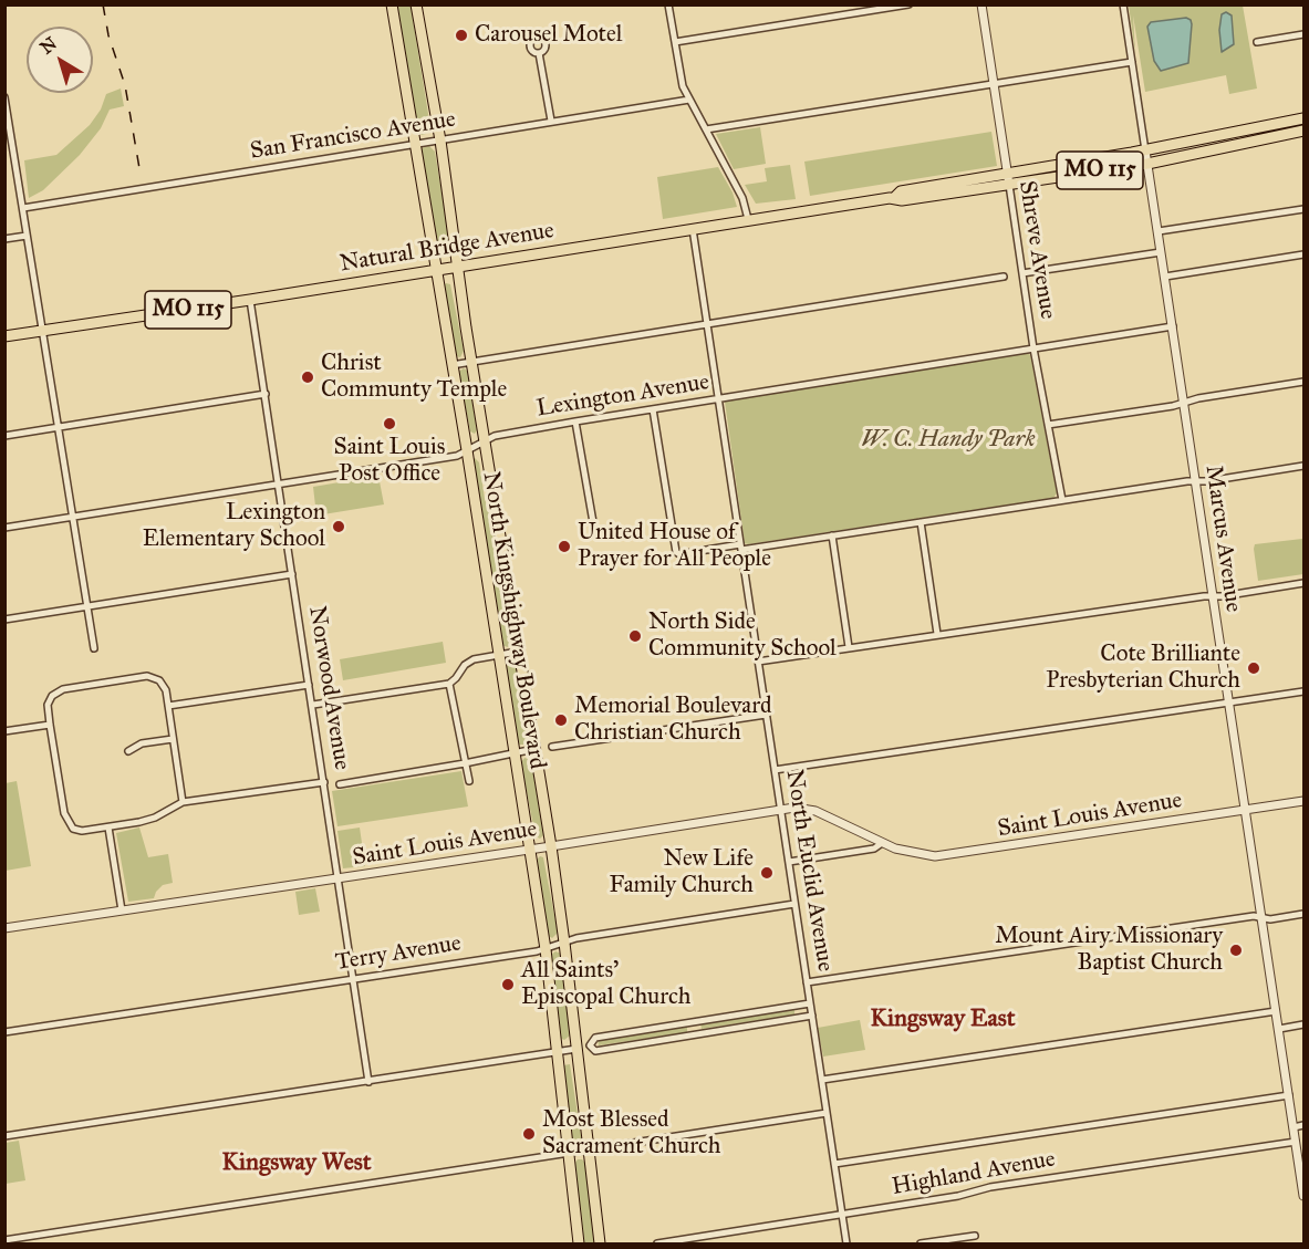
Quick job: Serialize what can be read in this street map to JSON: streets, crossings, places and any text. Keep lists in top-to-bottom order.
{
  "streets": {
    "main road": ["MO 115", "Natural Bridge Avenue", "North Kingshighway Boulevard"],
    "street": [
      "San Francisco Avenue",
      "Shreve Avenue",
      "Lexington Avenue",
      "Marcus Avenue",
      "Norwood Avenue",
      "Saint Louis Avenue",
      "North Euclid Avenue",
      "Terry Avenue",
      "Highland Avenue"
    ]
  },
  "crossings": [
    ["San Francisco Avenue", "North Kingshighway Boulevard"],
    ["Natural Bridge Avenue", "Shreve Avenue"],
    ["Natural Bridge Avenue", "Marcus Avenue"],
    ["Natural Bridge Avenue", "North Kingshighway Boulevard"],
    ["Natural Bridge Avenue", "Norwood Avenue"],
    ["Natural Bridge Avenue", "North Euclid Avenue"],
    ["Shreve Avenue", "Lexington Avenue"],
    ["Lexington Avenue", "Marcus Avenue"],
    ["Lexington Avenue", "North Kingshighway Boulevard"],
    ["Lexington Avenue", "Norwood Avenue"],
    ["Lexington Avenue", "North Euclid Avenue"],
    ["Marcus Avenue", "Saint Louis Avenue"],
    ["Marcus Avenue", "Highland Avenue"],
    ["North Kingshighway Boulevard", "Saint Louis Avenue"],
    ["North Kingshighway Boulevard", "Terry Avenue"],
    ["Norwood Avenue", "Saint Louis Avenue"],
    ["Norwood Avenue", "Terry Avenue"],
    ["Saint Louis Avenue", "North Euclid Avenue"],
    ["North Euclid Avenue", "Terry Avenue"],
    ["North Euclid Avenue", "Highland Avenue"]
  ],
  "districts": ["Kingsway East", "Kingsway West"],
  "parks": ["W. C. Handy Park"],
  "places": [
    "Carousel Motel",
    "Christ Communty Temple",
    "Saint Louis Post Office",
    "Lexington Elementary School",
    "United House of Prayer for All People",
    "North Side Community School",
    "Cote Brilliante Presbyterian Church",
    "Memorial Boulevard Christian Church",
    "New Life Family Church",
    "Mount Airy Missionary Baptist Church",
    "All Saints' Episcopal Church",
    "Most Blessed Sacrament Church"
  ],
  "north": "top left"
}
